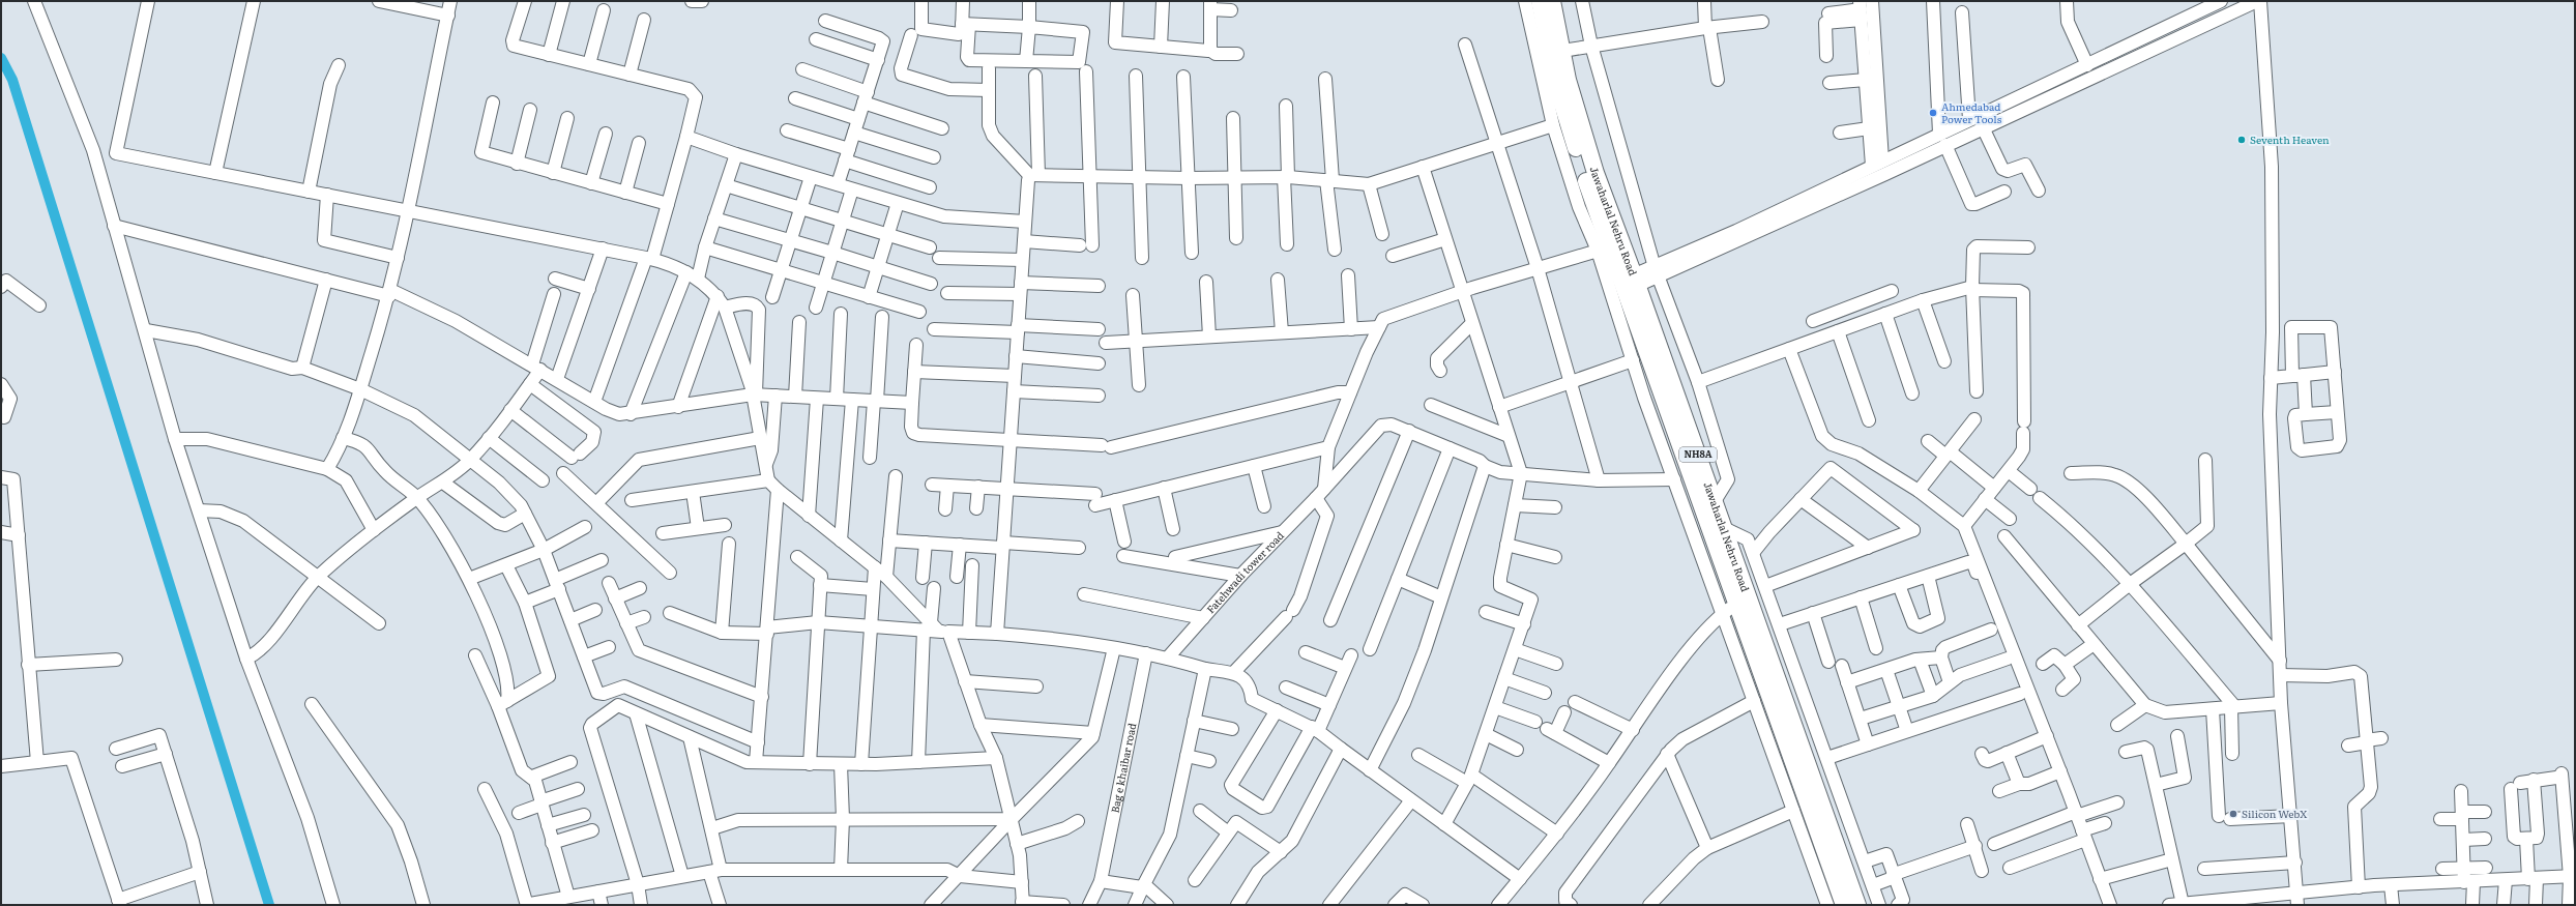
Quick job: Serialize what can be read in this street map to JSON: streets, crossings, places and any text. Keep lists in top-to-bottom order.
{
  "streets": {
    "main road": ["Jawaharlal Nehru Road", "NH8A"],
    "street": ["Fatehwadi tower road", "Bag e khaibar road"]
  },
  "places": ["Ahmedabad Power Tools", "Seventh Heaven", "Silicon WebX"]
}
